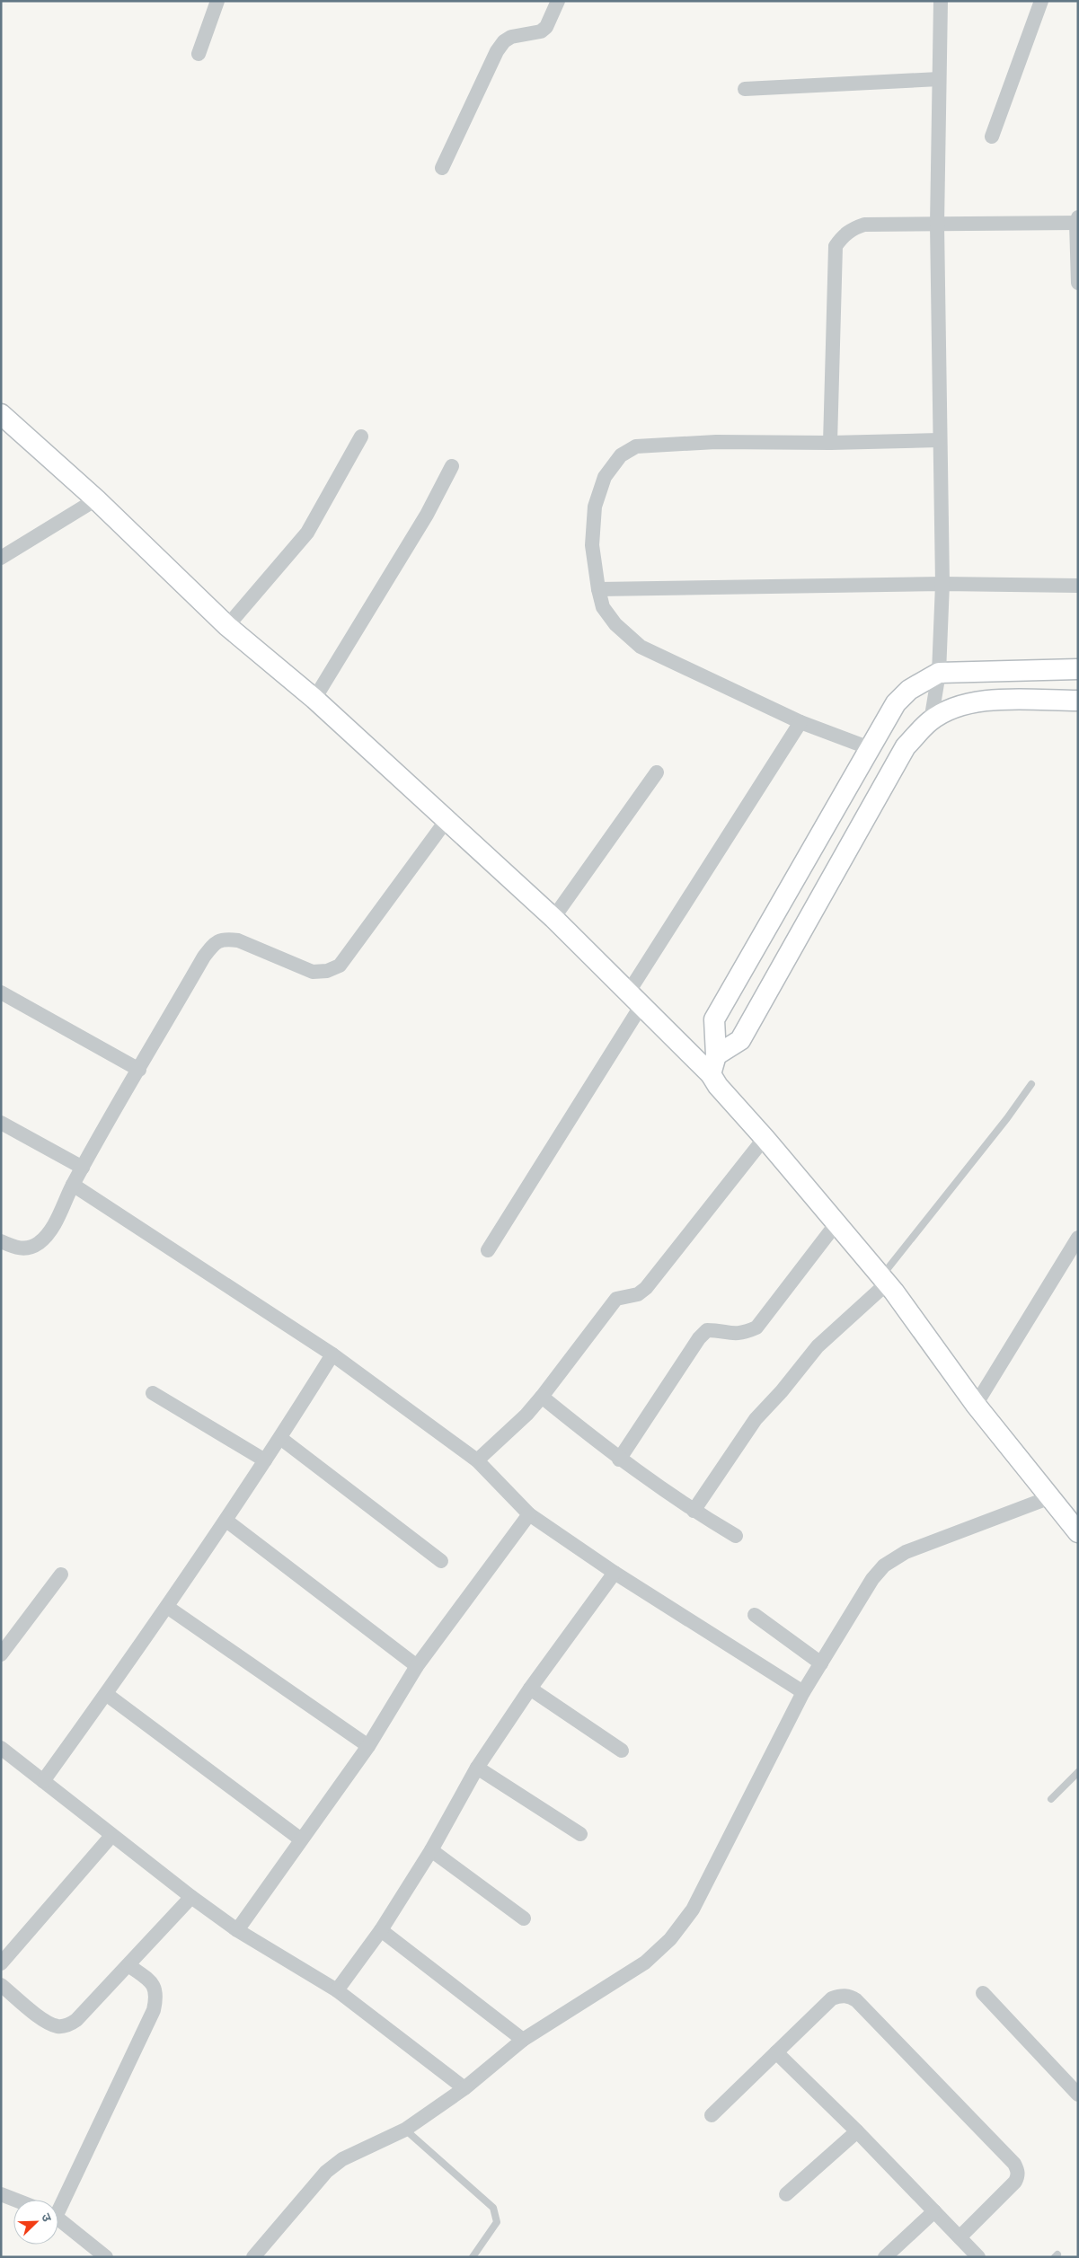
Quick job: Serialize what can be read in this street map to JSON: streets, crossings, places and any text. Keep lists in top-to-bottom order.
{
  "north": "top right"
}
